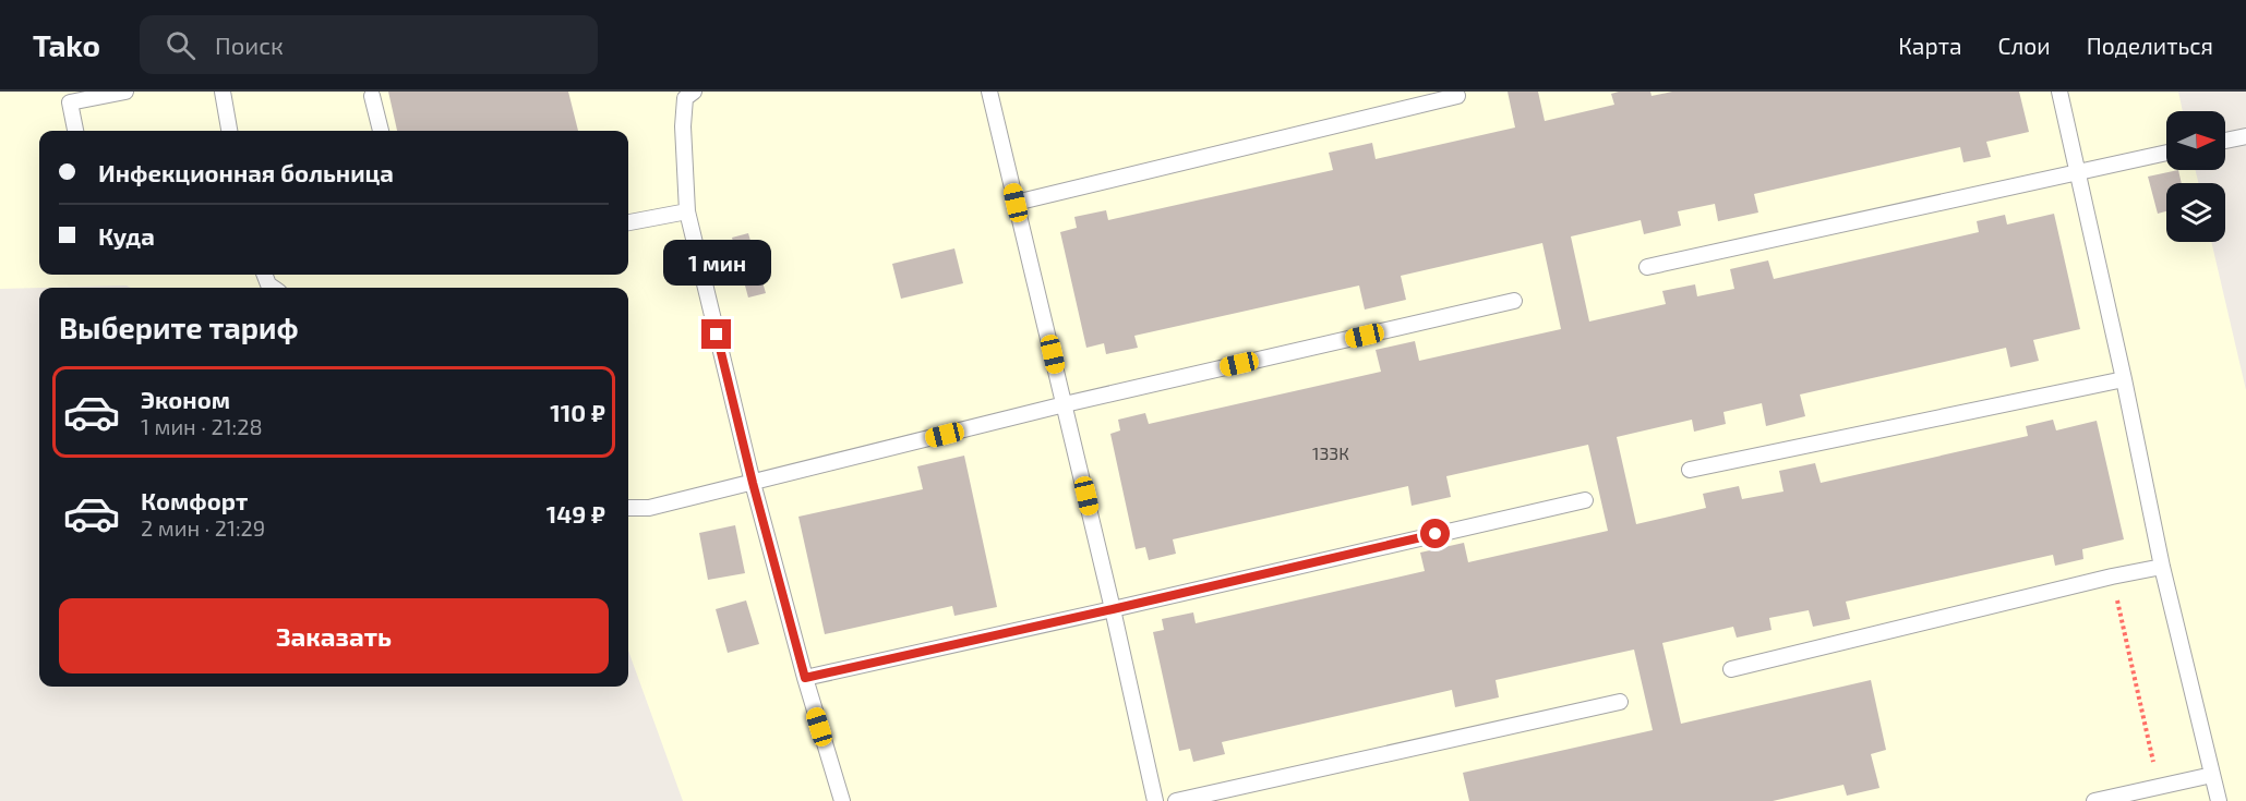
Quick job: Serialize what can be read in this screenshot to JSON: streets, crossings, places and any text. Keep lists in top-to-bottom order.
{
  "house_numbers": ["133К"],
  "north": "right",
  "page": {
    "header": "Tako",
    "search": "Поиск",
    "nav": ["Карта", "Слои", "Поделиться"],
    "banner": ["Инфекционная больница", "Куда"],
    "bubble": "1 мин",
    "heading": "Выберите тариф",
    "list": [
      {
        "name": "Эконом",
        "note": "1 мин · 21:28",
        "value": "110 ₽"
      },
      {
        "name": "Комфорт",
        "note": "2 мин · 21:29",
        "value": "149 ₽"
      }
    ],
    "buttons": "Заказать"
  }
}
